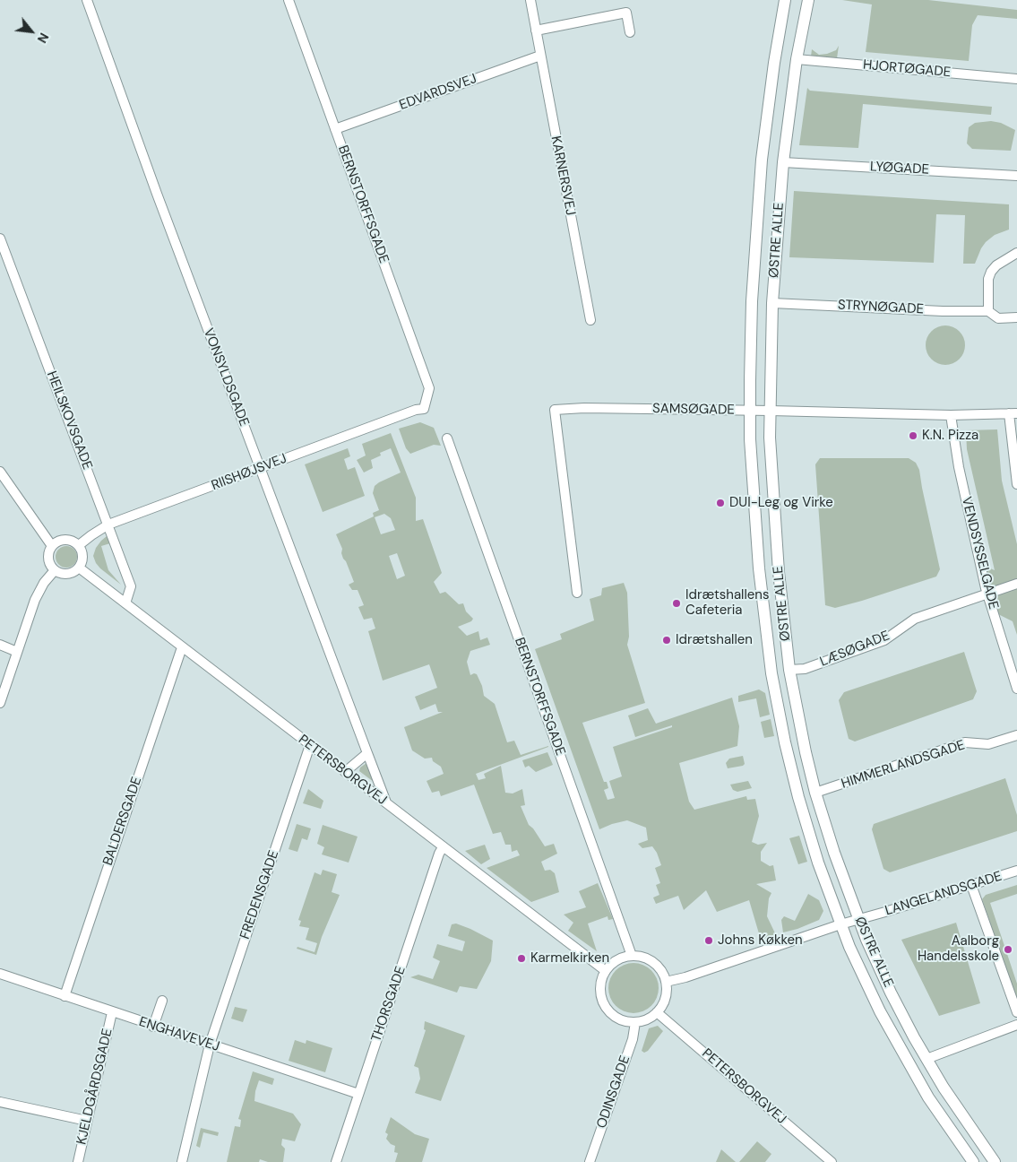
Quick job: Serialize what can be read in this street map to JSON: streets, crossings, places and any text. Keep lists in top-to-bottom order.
{
  "streets": {
    "street": [
      "HJORTØGADE",
      "EDVARDSVEJ",
      "LYØGADE",
      "KARNERSVEJ",
      "BERNSTORFFSGADE",
      "ØSTRE ALLE",
      "STRYNØGADE",
      "VONSYLDSGADE",
      "SAMSØGADE",
      "HEILSKOVSGADE",
      "RIISHØJSVEJ",
      "VENDSYSSELGADE",
      "LÆSØGADE",
      "HIMMERLANDSGADE",
      "PETERSBORGVEJ",
      "BALDERSGADE",
      "LANGELANDSGADE",
      "FREDENSGADE",
      "THORSGADE",
      "ENGHAVEVEJ",
      "KJELDGÅRDSGADE",
      "ODINSGADE"
    ]
  },
  "crossings": [
    ["HJORTØGADE", "ØSTRE ALLE"],
    ["EDVARDSVEJ", "KARNERSVEJ"],
    ["EDVARDSVEJ", "BERNSTORFFSGADE"],
    ["LYØGADE", "ØSTRE ALLE"],
    ["BERNSTORFFSGADE", "RIISHØJSVEJ"],
    ["BERNSTORFFSGADE", "PETERSBORGVEJ"],
    ["BERNSTORFFSGADE", "LANGELANDSGADE"],
    ["BERNSTORFFSGADE", "ODINSGADE"],
    ["ØSTRE ALLE", "STRYNØGADE"],
    ["ØSTRE ALLE", "SAMSØGADE"],
    ["ØSTRE ALLE", "LÆSØGADE"],
    ["ØSTRE ALLE", "HIMMERLANDSGADE"],
    ["ØSTRE ALLE", "LANGELANDSGADE"],
    ["VONSYLDSGADE", "RIISHØJSVEJ"],
    ["VONSYLDSGADE", "PETERSBORGVEJ"],
    ["SAMSØGADE", "VENDSYSSELGADE"],
    ["HEILSKOVSGADE", "RIISHØJSVEJ"],
    ["HEILSKOVSGADE", "PETERSBORGVEJ"],
    ["RIISHØJSVEJ", "PETERSBORGVEJ"],
    ["VENDSYSSELGADE", "LÆSØGADE"],
    ["PETERSBORGVEJ", "BALDERSGADE"],
    ["PETERSBORGVEJ", "LANGELANDSGADE"],
    ["PETERSBORGVEJ", "FREDENSGADE"],
    ["PETERSBORGVEJ", "THORSGADE"],
    ["PETERSBORGVEJ", "ODINSGADE"],
    ["BALDERSGADE", "ENGHAVEVEJ"],
    ["LANGELANDSGADE", "ODINSGADE"],
    ["FREDENSGADE", "ENGHAVEVEJ"],
    ["THORSGADE", "ENGHAVEVEJ"],
    ["ENGHAVEVEJ", "KJELDGÅRDSGADE"]
  ],
  "places": [
    "K.N. Pizza",
    "DUI-Leg og Virke",
    "Idrætshallens Cafeteria",
    "Idrætshallen",
    "Johns Køkken",
    "Aalborg Handelsskole",
    "Karmelkirken"
  ],
  "north": "bottom right"
}
